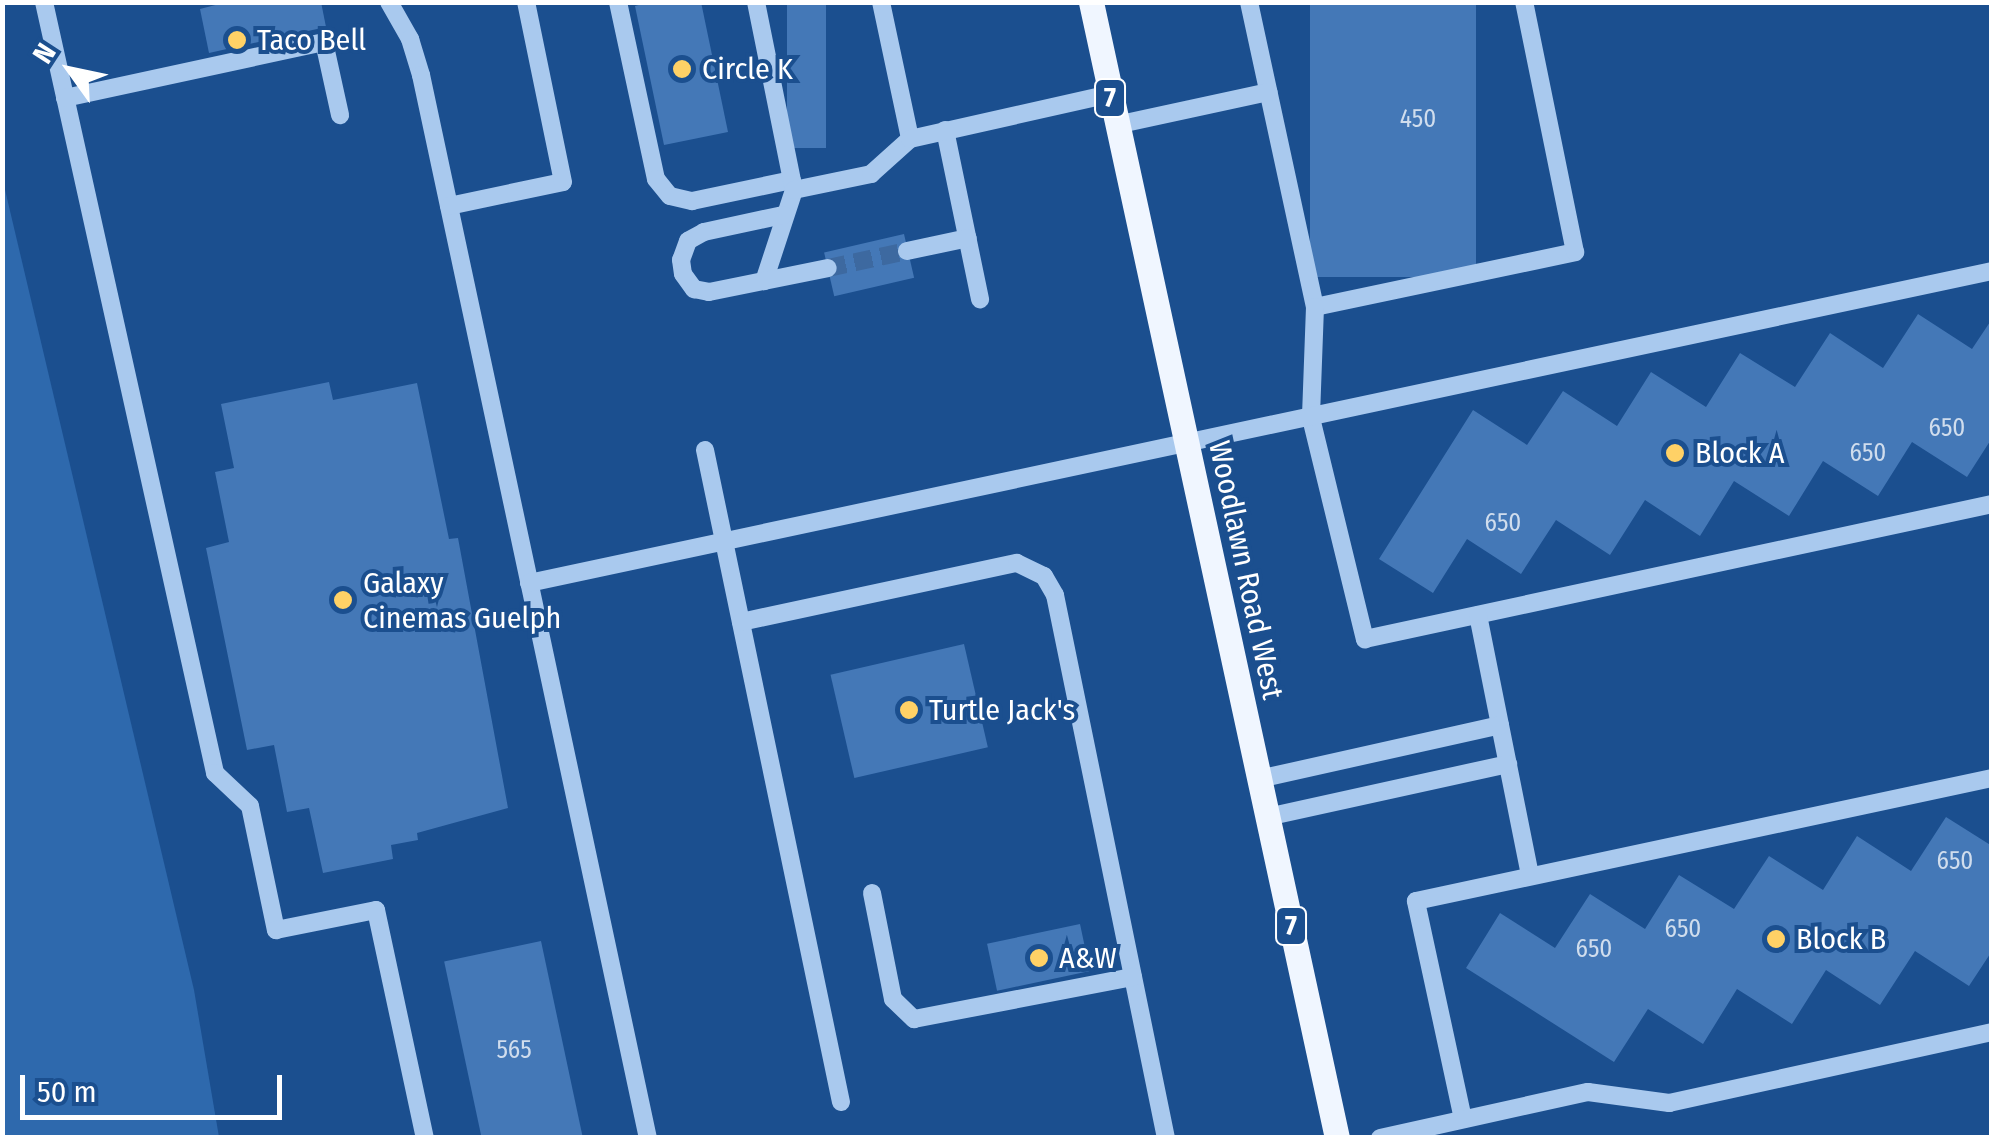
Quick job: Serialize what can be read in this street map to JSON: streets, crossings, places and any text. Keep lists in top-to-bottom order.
{
  "streets": {
    "main road": ["7", "Woodlawn Road West"]
  },
  "places": [
    "Taco Bell",
    "Circle K",
    "Block A",
    "Galaxy Cinemas Guelph",
    "Turtle Jack's",
    "Block B",
    "A&W"
  ],
  "house_numbers": [
    "450",
    "650",
    "650",
    "650",
    "650",
    "650",
    "650",
    "565"
  ],
  "scale_bar": "50 m",
  "north": "top left"
}
